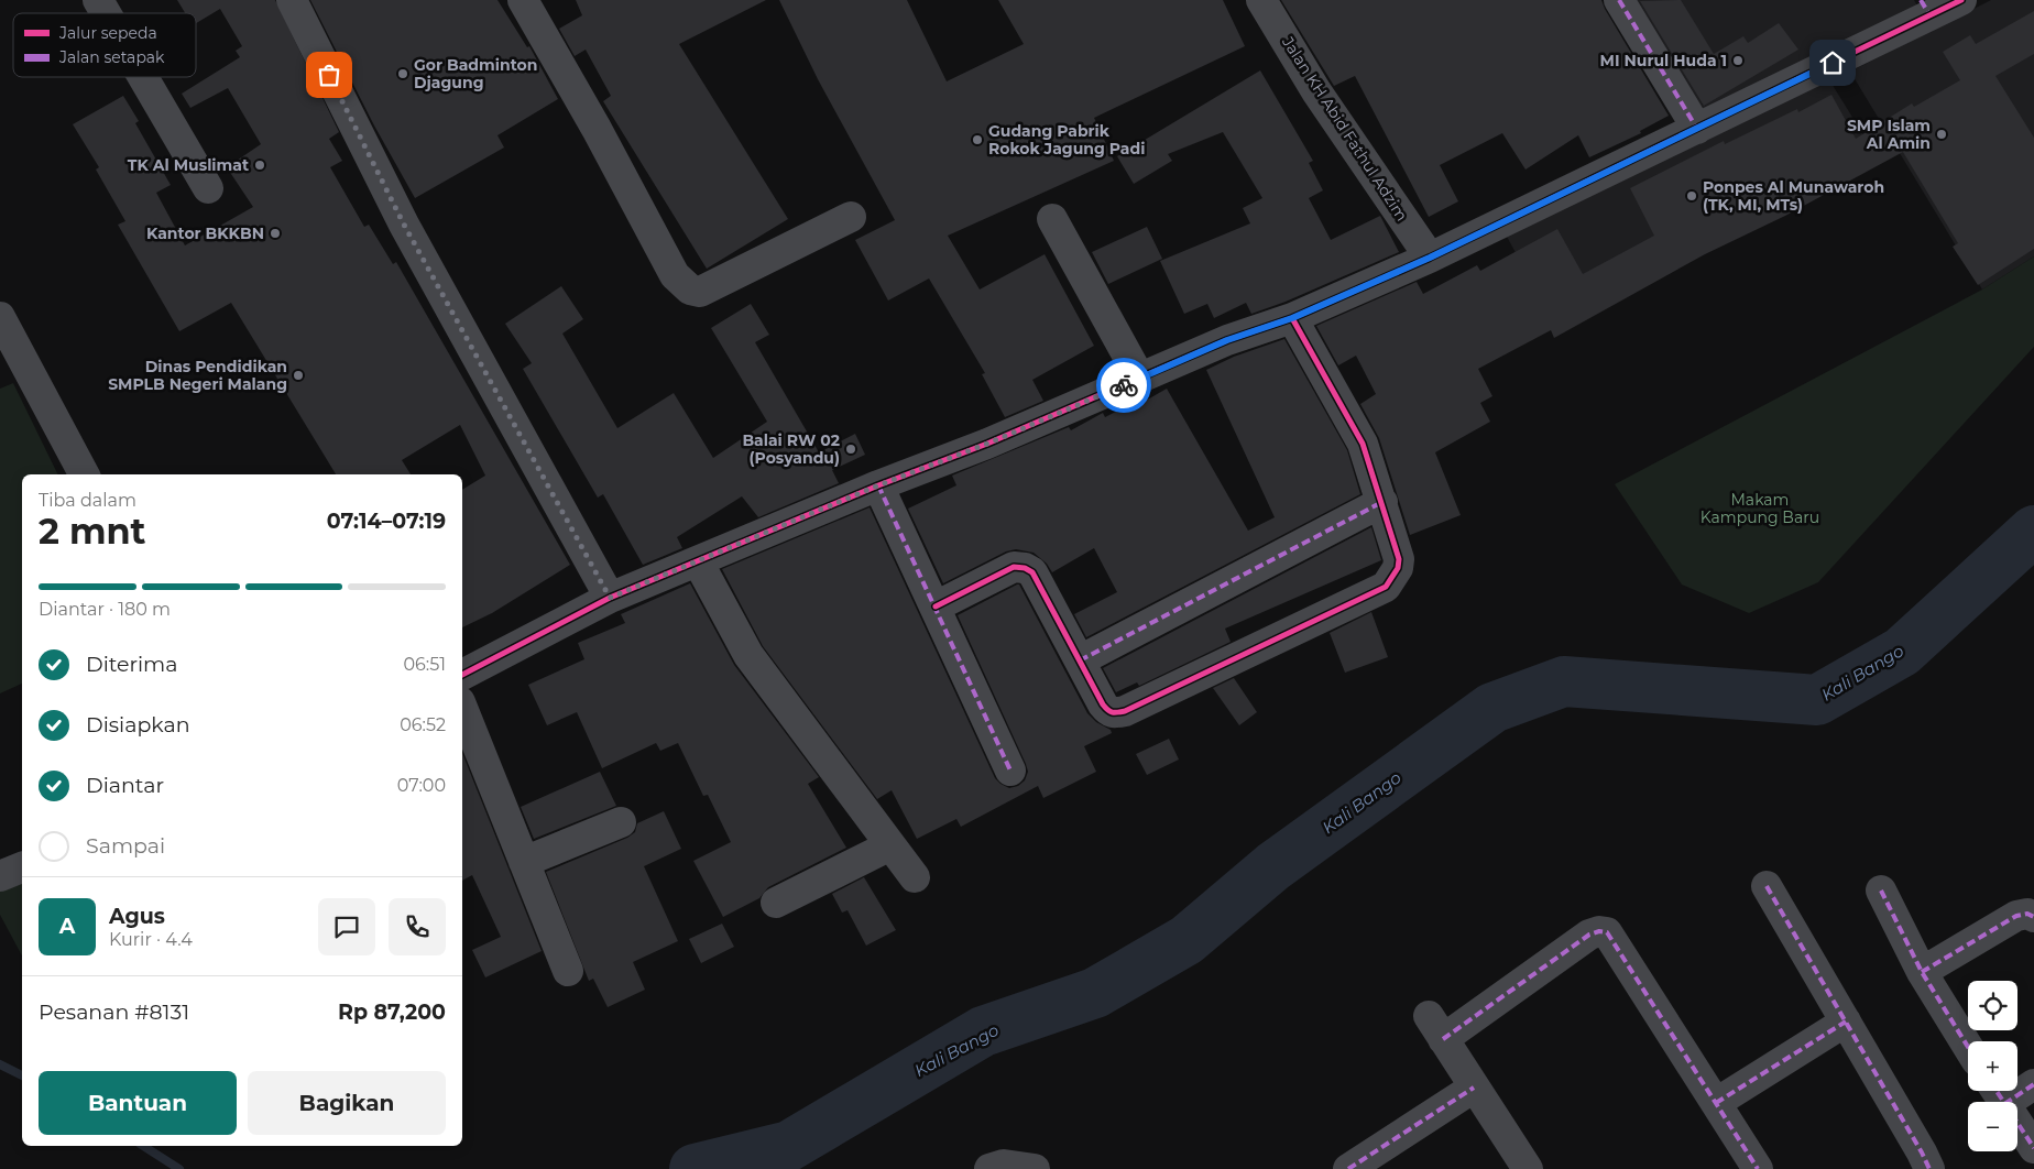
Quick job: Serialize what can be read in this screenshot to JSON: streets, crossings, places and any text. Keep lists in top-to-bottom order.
{
  "streets": {
    "street": ["Jalan KH Abid Fathul Adzim"]
  },
  "water": ["Kali Bango"],
  "parks": ["Makam Kampung Baru"],
  "places": [
    "MI Nurul Huda 1",
    "Gor Badminton Djagung",
    "SMP Islam Al Amin",
    "Gudang Pabrik Rokok Jagung Padi",
    "TK Al Muslimat",
    "Ponpes Al Munawaroh (TK, MI, MTs)",
    "Kantor BKKBN",
    "Dinas Pendidikan SMPLB Negeri Malang",
    "Balai RW 02 (Posyandu)"
  ],
  "legend": ["Jalur sepeda", "Jalan setapak"],
  "page": {
    "heading": ["2 mnt", "Tiba dalam", "07:14–07:19"],
    "panel": [
      "Agus",
      "Kurir · 4.4",
      "Pesanan #8131",
      "Rp 87,200"
    ],
    "bar": "Diantar · 180 m",
    "list": [
      ["Diterima", "06:51"],
      ["Disiapkan", "06:52"],
      ["Diantar", "07:00"],
      "Sampai"
    ],
    "round": "A",
    "map_buttons": ["+", "−"],
    "buttons": ["Bantuan", "Bagikan"]
  }
}
